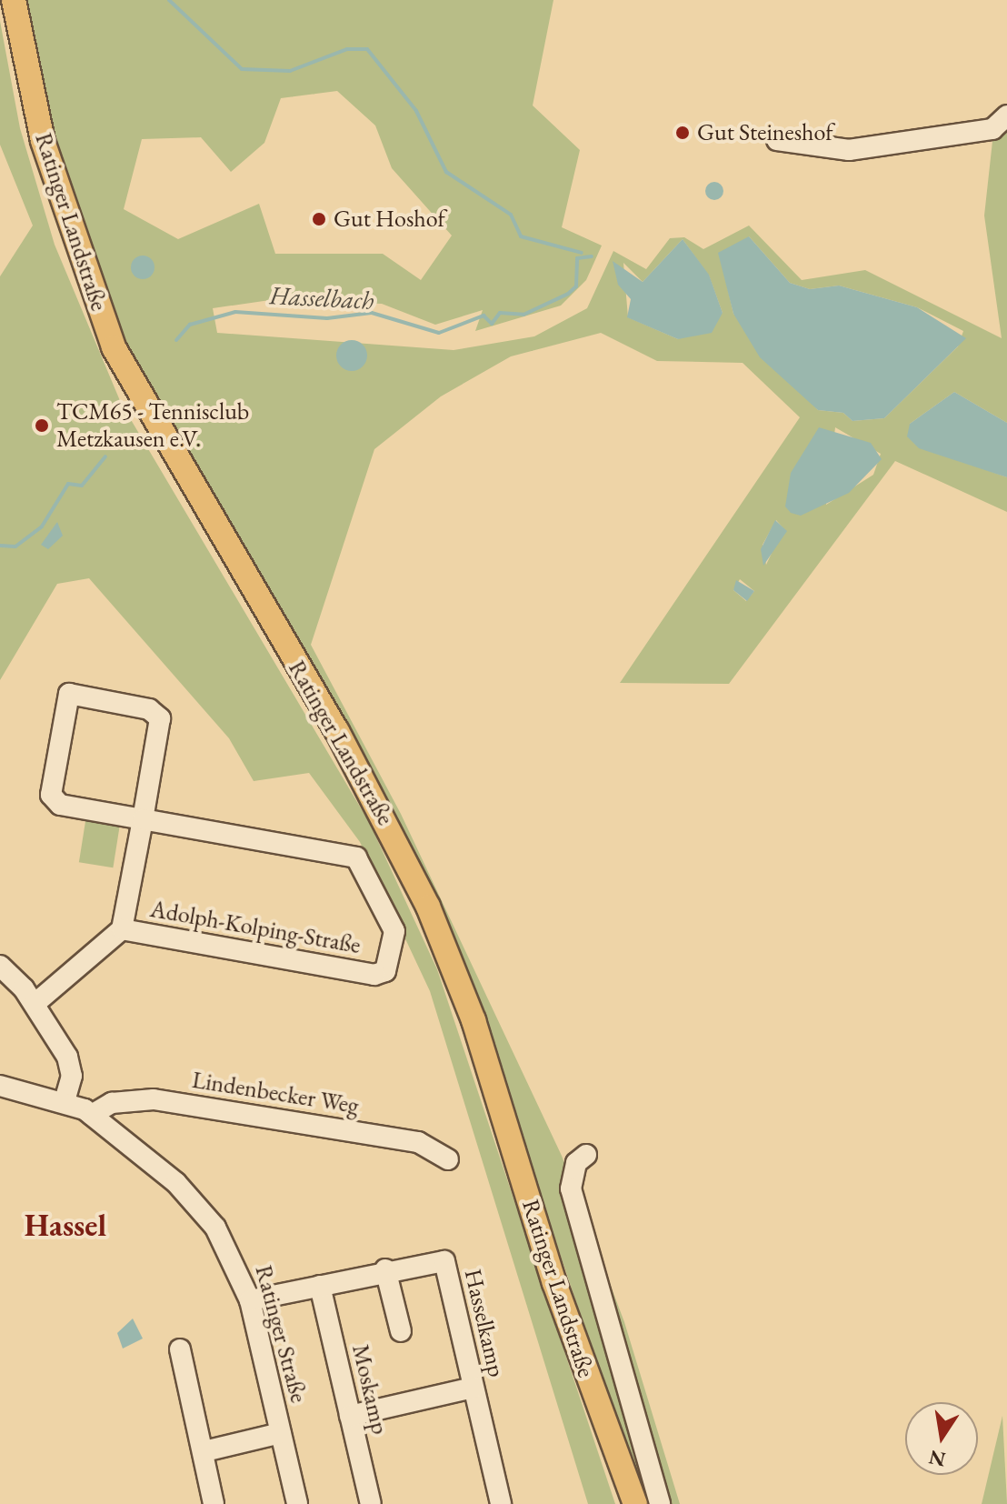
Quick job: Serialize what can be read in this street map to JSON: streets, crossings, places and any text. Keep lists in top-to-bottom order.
{
  "streets": {
    "main road": ["Ratinger Landstraße"],
    "street": [
      "Adolph-Kolping-Straße",
      "Lindenbecker Weg",
      "Hasselkamp",
      "Ratinger Straße",
      "Moskamp"
    ]
  },
  "crossings": [
    ["Lindenbecker Weg", "Ratinger Straße"],
    ["Hasselkamp", "Ratinger Straße"],
    ["Hasselkamp", "Moskamp"]
  ],
  "districts": ["Hassel"],
  "water": ["Hasselbach"],
  "places": ["Gut Steineshof", "Gut Hoshof", "TCM65 - Tennisclub Metzkausen e.V."],
  "north": "bottom"
}
